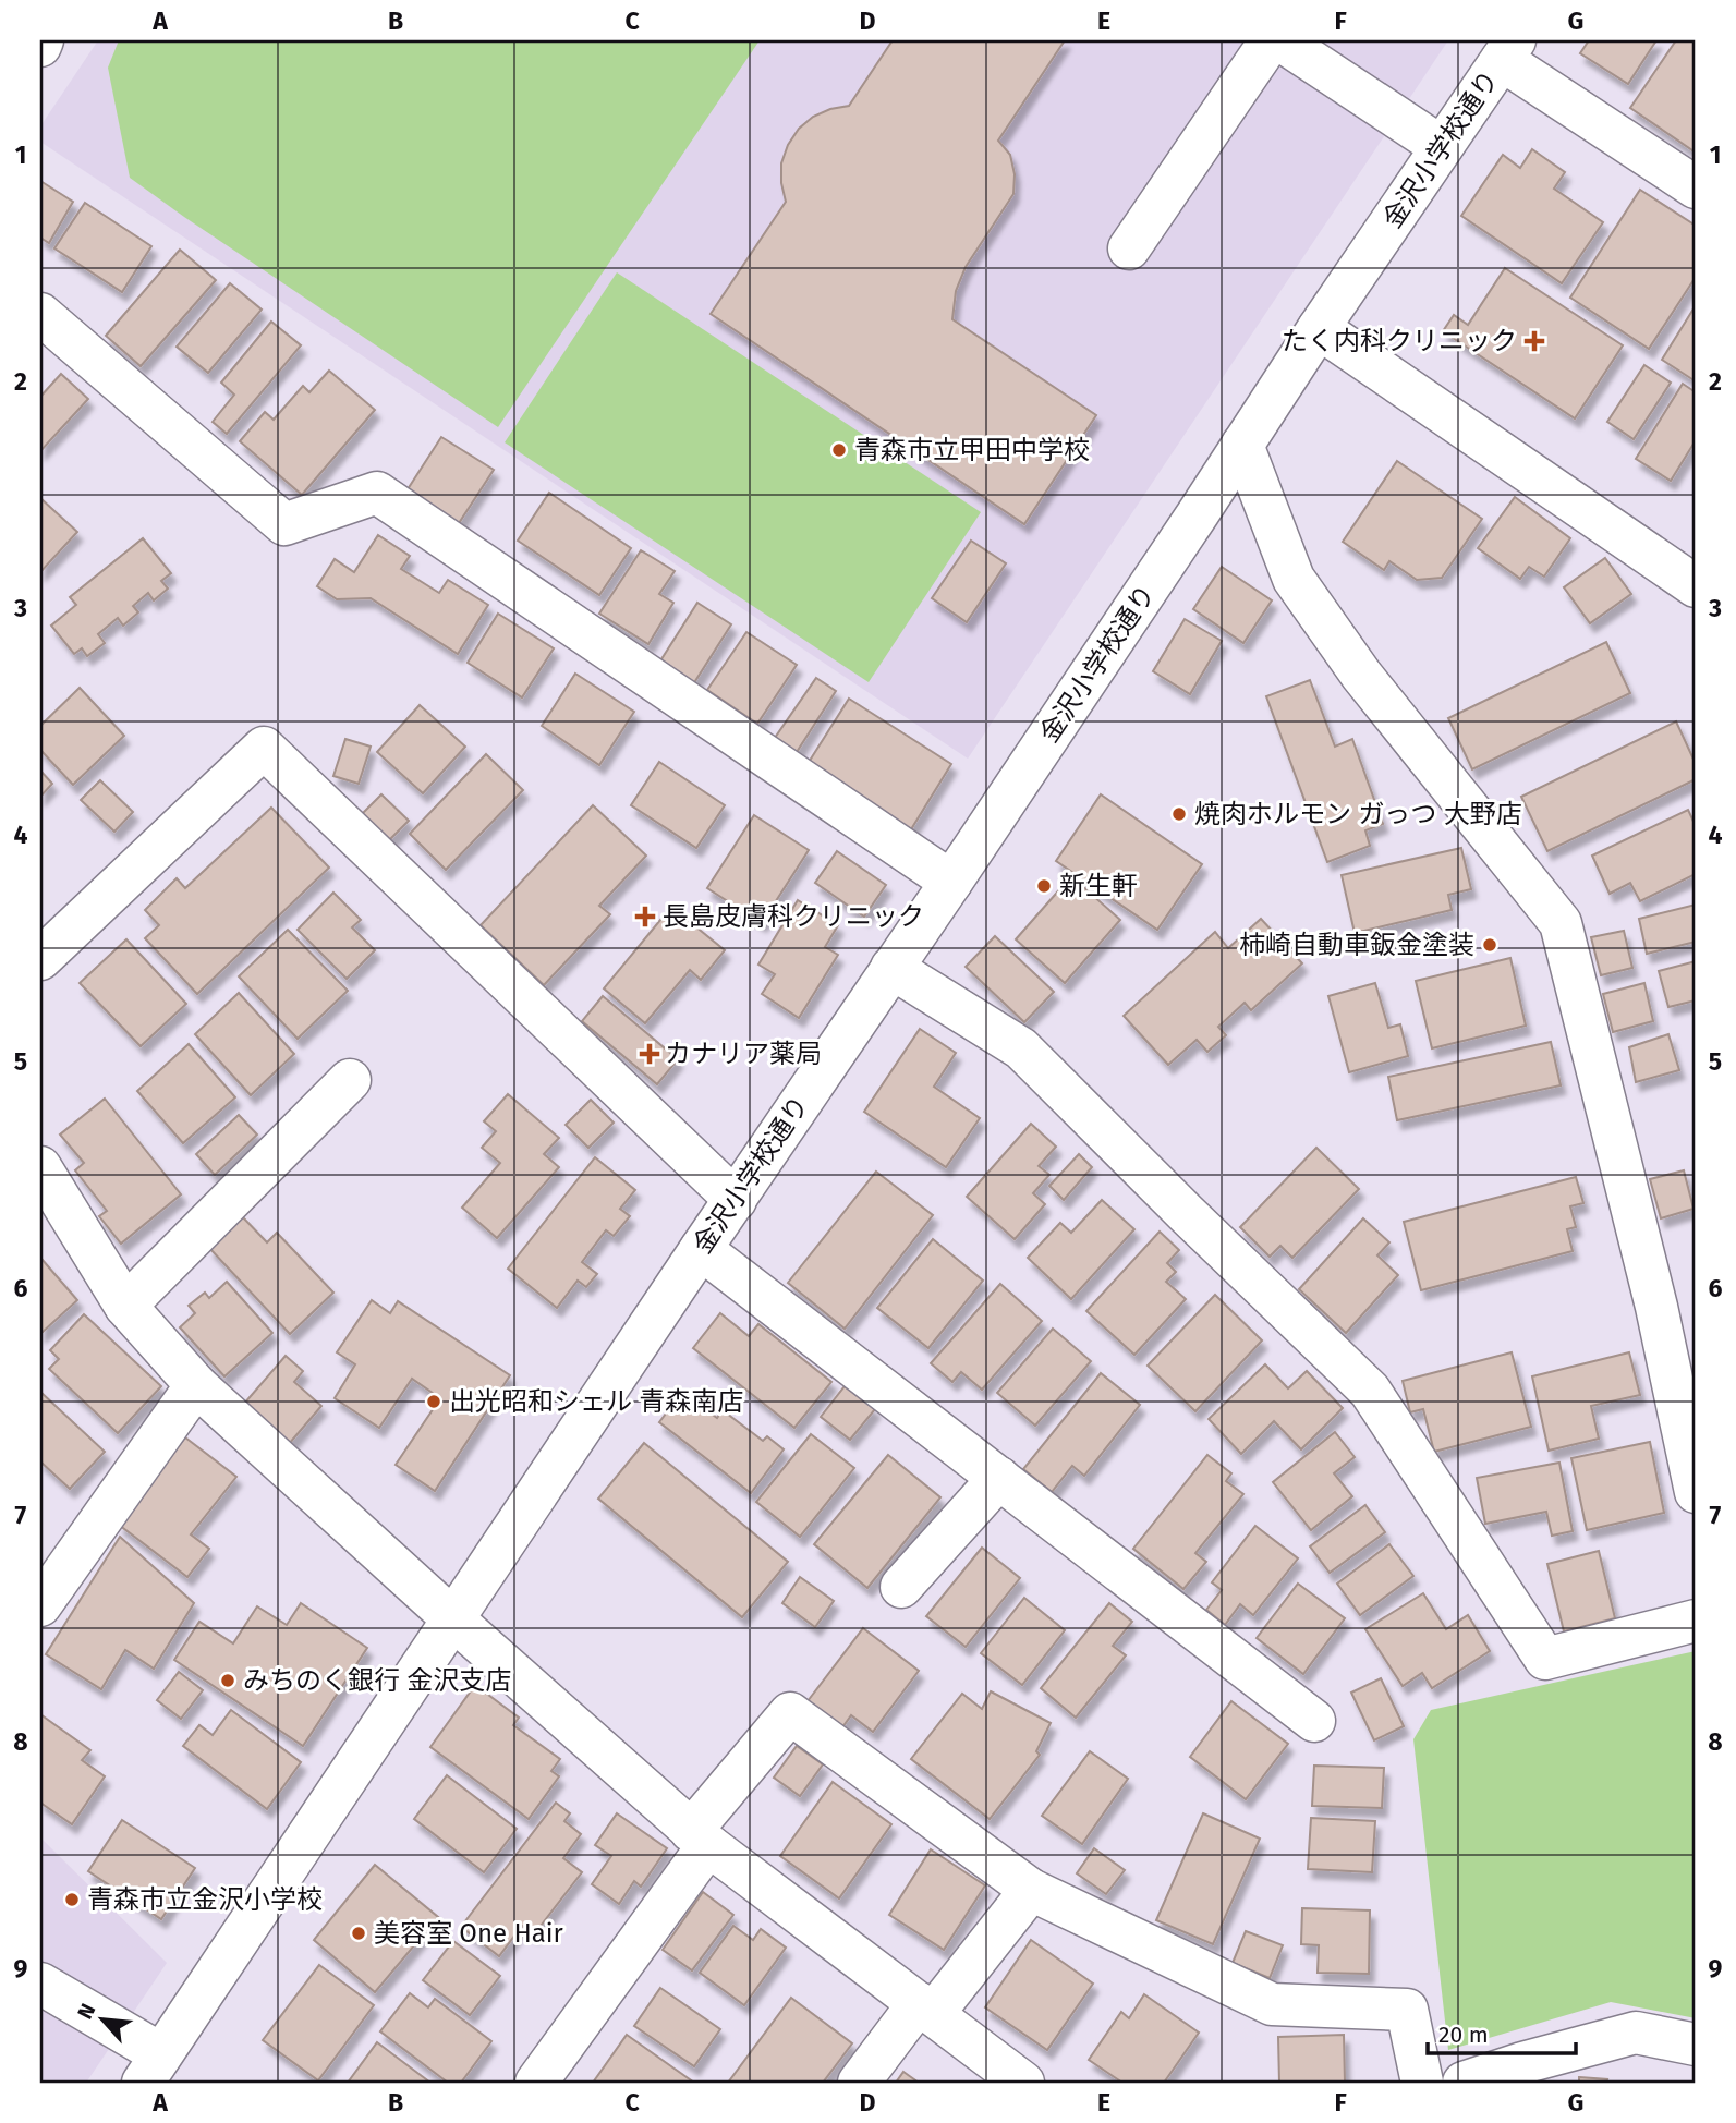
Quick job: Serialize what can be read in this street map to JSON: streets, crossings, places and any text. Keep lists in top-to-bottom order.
{
  "streets": {
    "street": ["金沢小学校通り"]
  },
  "places": {
    "health": ["たく内科クリニック", "長島皮膚科クリニック", "カナリア薬局"],
    "other": [
      "青森市立甲田中学校",
      "焼肉ホルモン ガっつ 大野店",
      "新生軒",
      "柿崎自動車鈑金塗装",
      "出光昭和シェル 青森南店",
      "みちのく銀行 金沢支店",
      "青森市立金沢小学校",
      "美容室 One Hair"
    ]
  },
  "scale_bar": "20 m",
  "north": "top left",
  "grid": {
    "columns": [
      "A",
      "B",
      "C",
      "D",
      "E",
      "F",
      "G"
    ],
    "rows": [
      "1",
      "2",
      "3",
      "4",
      "5",
      "6",
      "7",
      "8",
      "9"
    ]
  }
}
